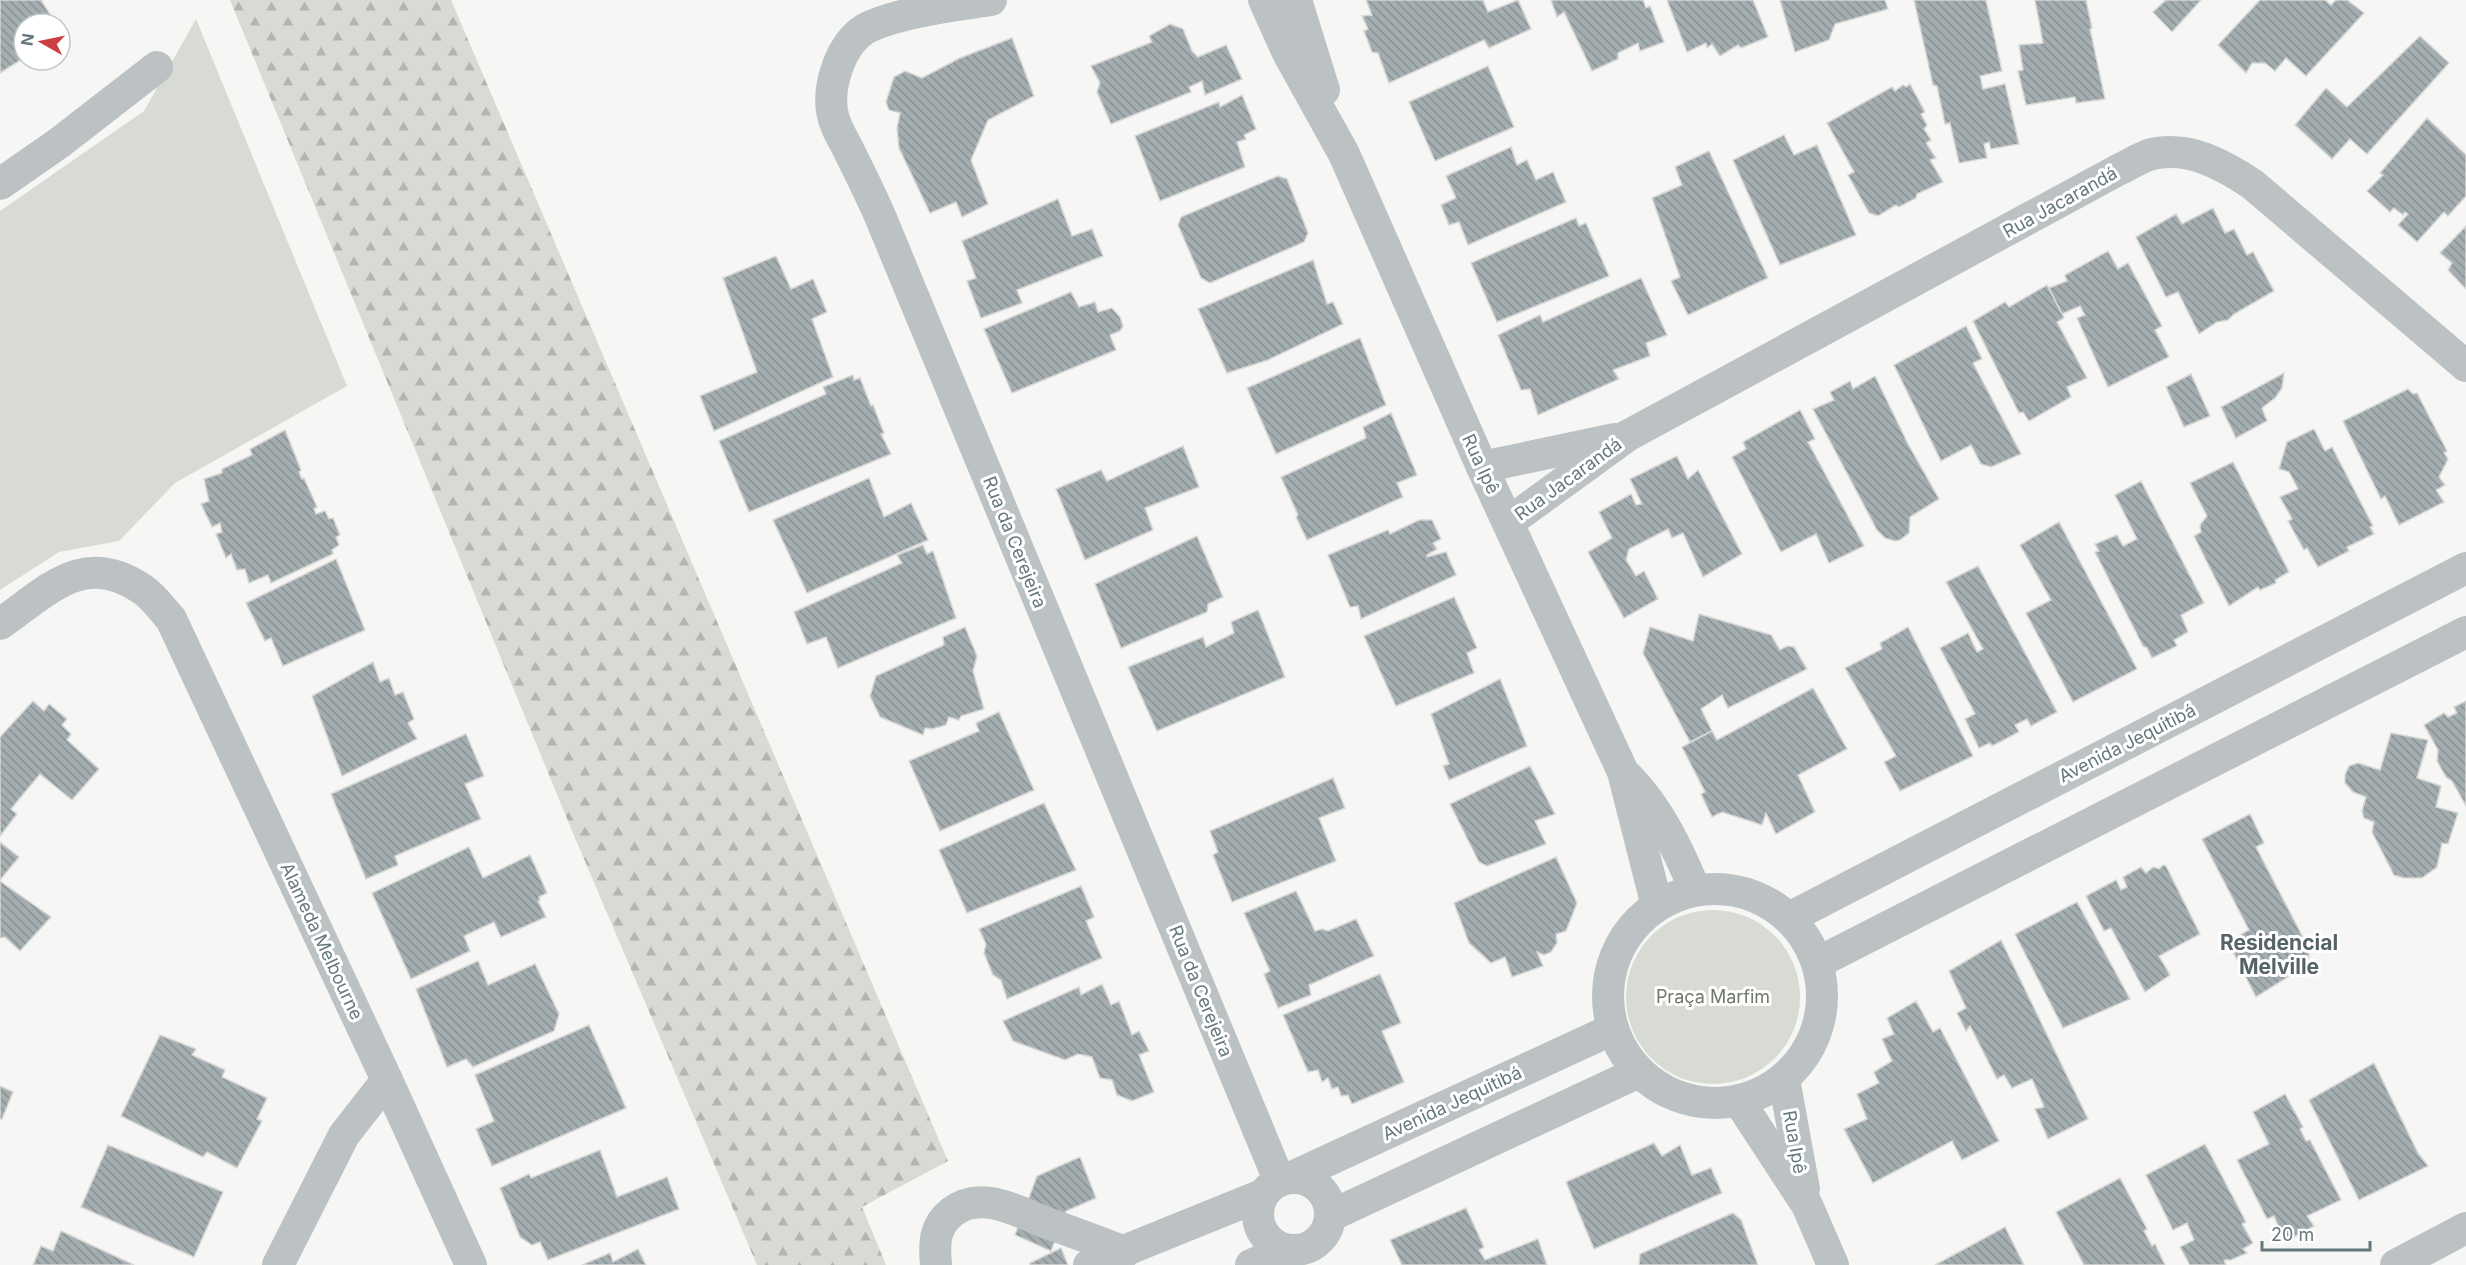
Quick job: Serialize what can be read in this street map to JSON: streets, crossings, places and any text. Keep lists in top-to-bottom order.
{
  "streets": {
    "street": [
      "Rua Jacarandá",
      "Rua Ipê",
      "Rua da Cerejeira",
      "Avenida Jequitibá",
      "Alameda Melbourne"
    ]
  },
  "crossings": [
    ["Rua Jacarandá", "Rua Ipê"],
    ["Rua Ipê", "Avenida Jequitibá"],
    ["Rua da Cerejeira", "Avenida Jequitibá"]
  ],
  "districts": ["Residencial Melville"],
  "parks": ["Praça Marfim"],
  "scale_bar": "20 m",
  "north": "left"
}
